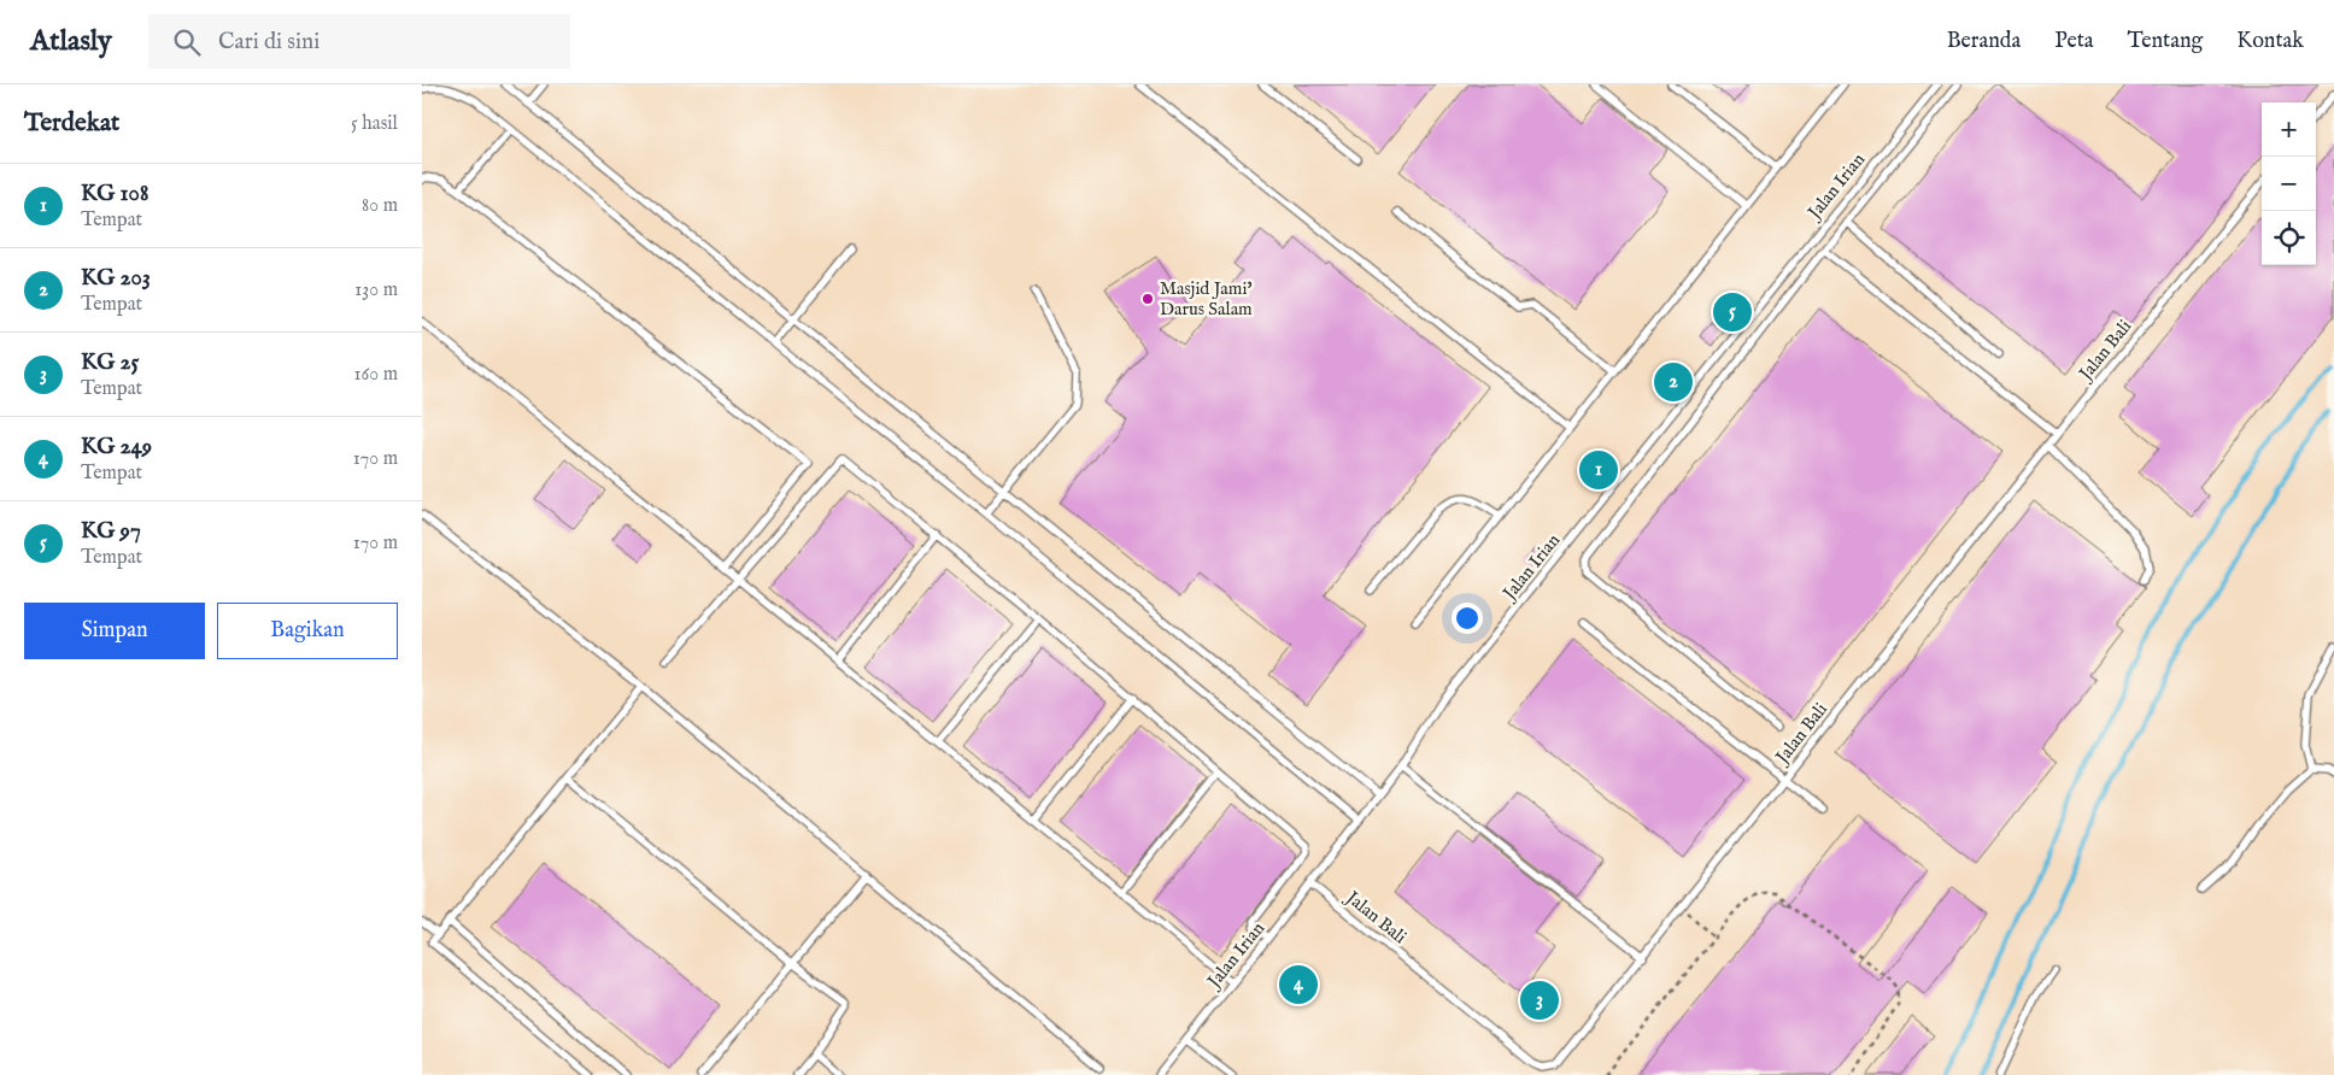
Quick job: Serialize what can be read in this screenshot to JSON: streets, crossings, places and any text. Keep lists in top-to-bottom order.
{
  "streets": {
    "lane": ["Jalan Irian", "Jalan Bali"]
  },
  "crossings": [
    ["Jalan Irian", "Jalan Bali"]
  ],
  "places": ["Masjid Jami' Darus Salam"],
  "page": {
    "header": "Atlasly",
    "search": "Cari di sini",
    "nav": [
      "Beranda",
      "Peta",
      "Tentang",
      "Kontak"
    ],
    "heading": ["Terdekat", "5 hasil"],
    "map_buttons": ["+", "−"],
    "list": [
      {
        "mark": "1",
        "name": "KG 108",
        "note": "Tempat",
        "value": "80 m"
      },
      {
        "mark": "2",
        "name": "KG 203",
        "note": "Tempat",
        "value": "130 m"
      },
      {
        "mark": "3",
        "name": "KG 25",
        "note": "Tempat",
        "value": "160 m"
      },
      {
        "mark": "4",
        "name": "KG 249",
        "note": "Tempat",
        "value": "170 m"
      },
      {
        "mark": "5",
        "name": "KG 97",
        "note": "Tempat",
        "value": "170 m"
      }
    ],
    "pins": [
      "5",
      "2",
      "1",
      "4",
      "3"
    ],
    "buttons": ["Simpan", "Bagikan"]
  }
}
